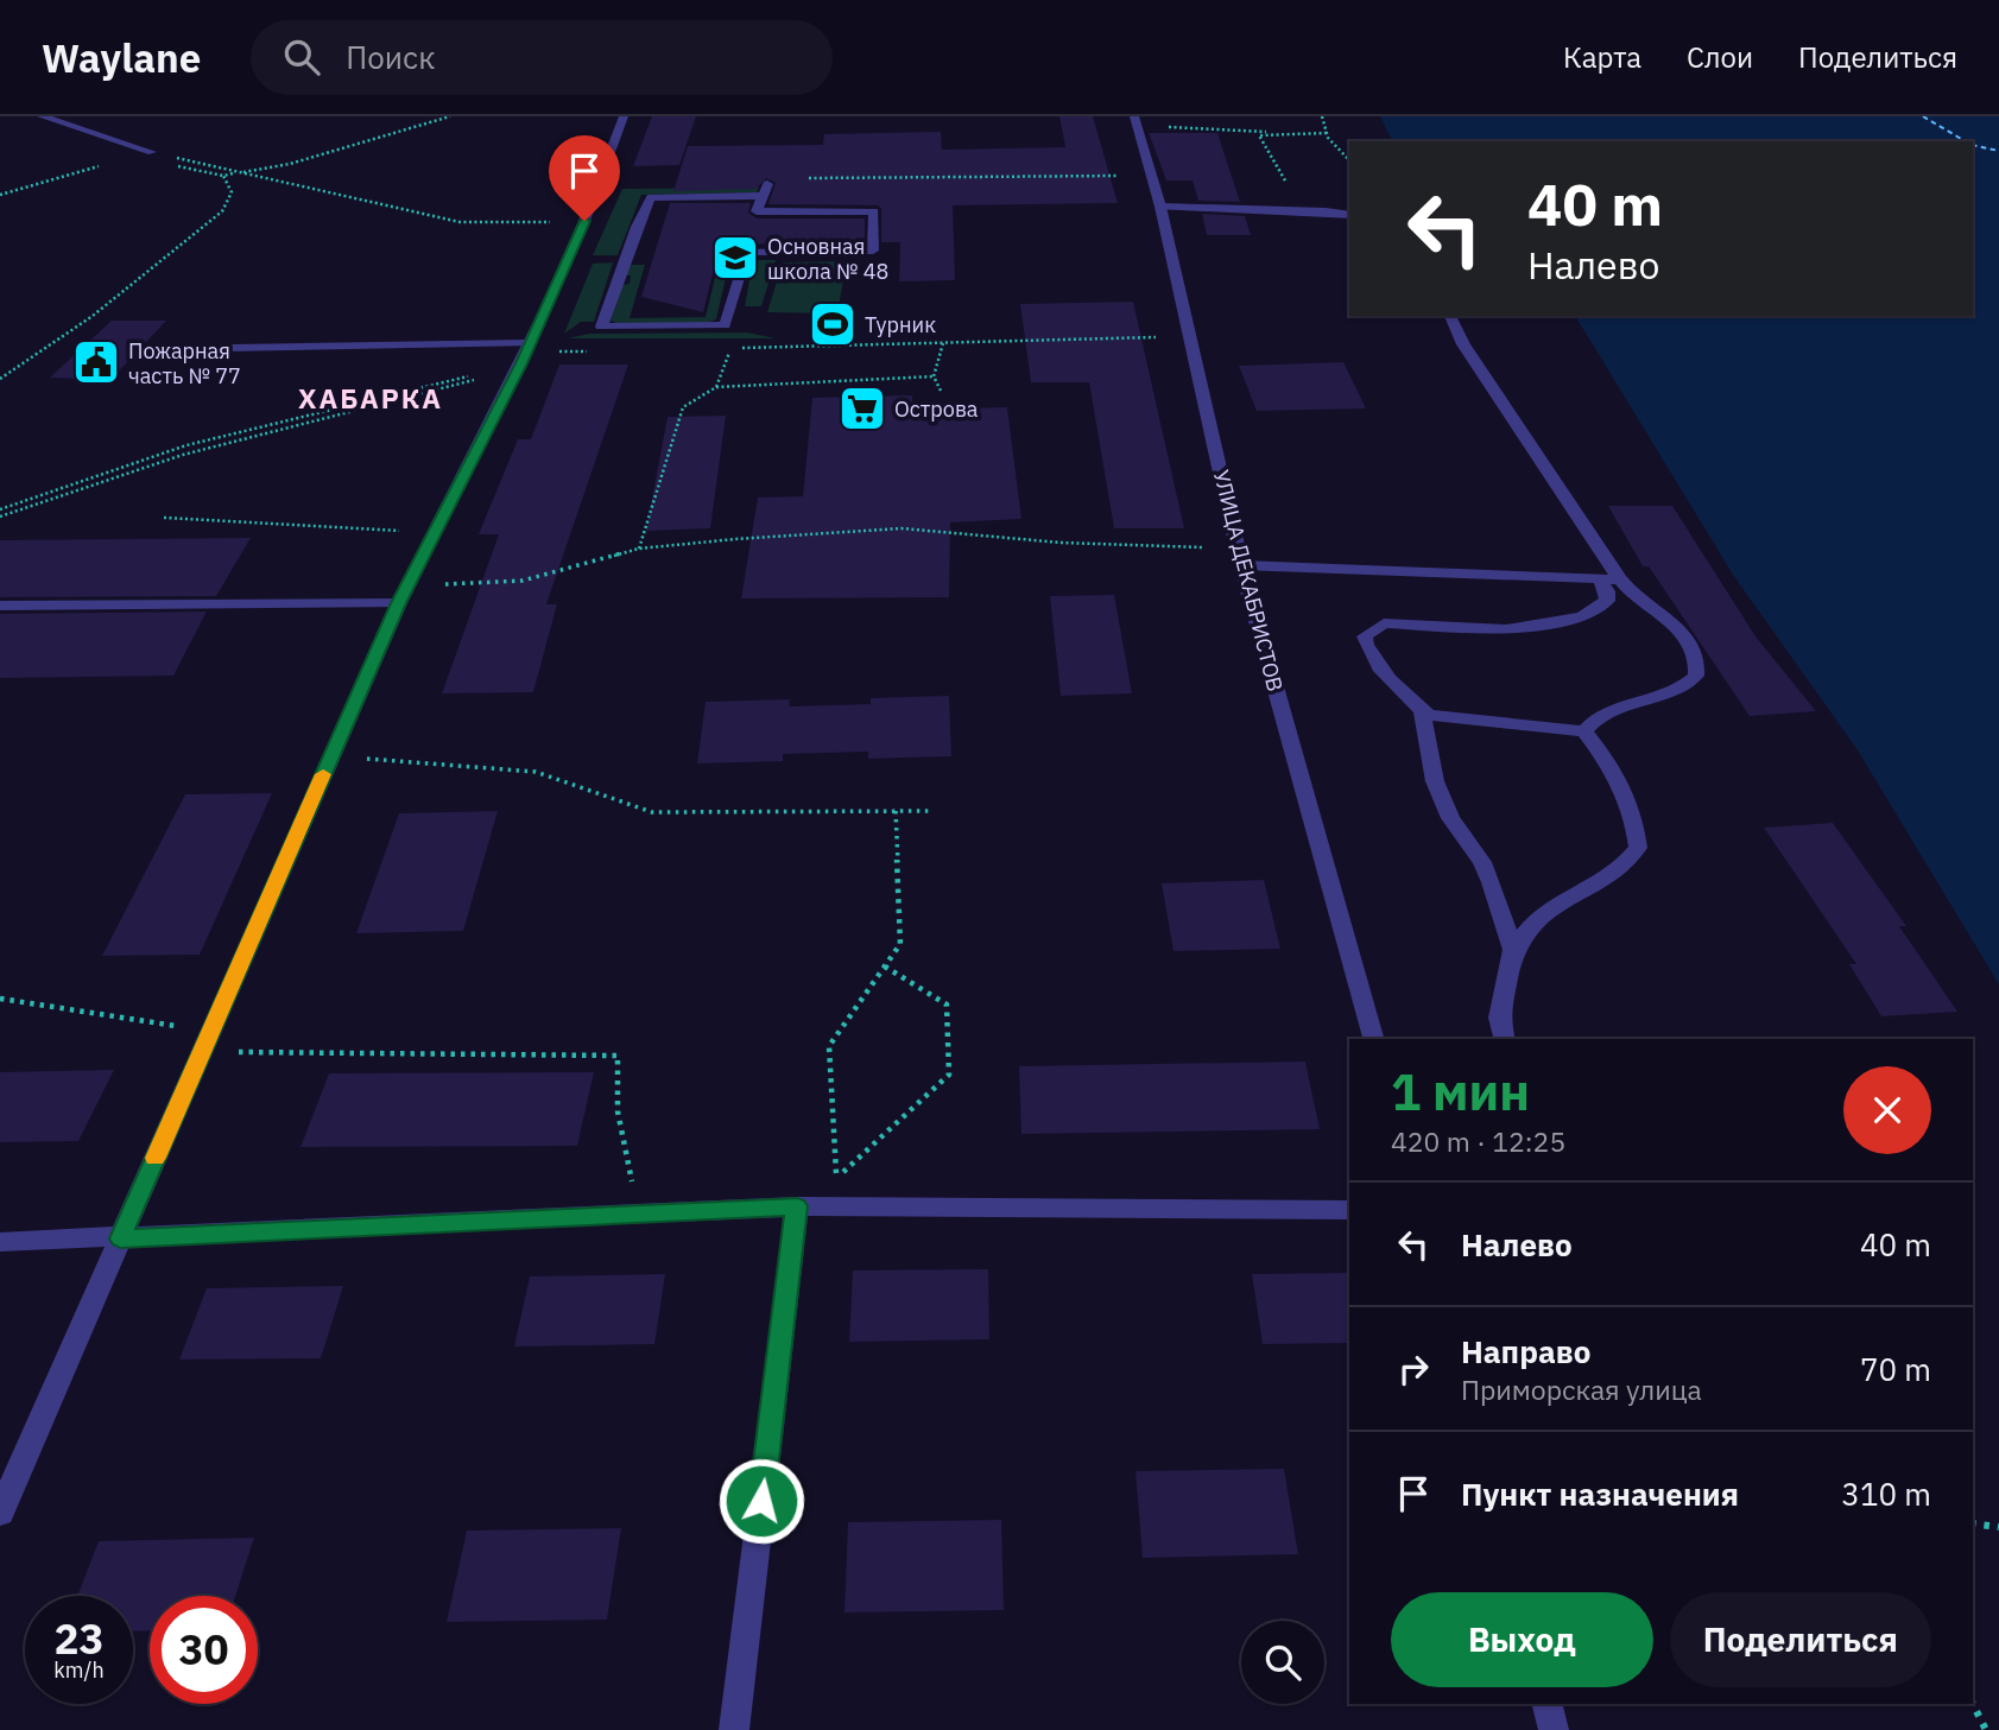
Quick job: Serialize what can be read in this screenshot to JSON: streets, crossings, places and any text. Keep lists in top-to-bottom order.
{
  "streets": {
    "street": ["УЛИЦА ДЕКАБРИСТОВ"]
  },
  "districts": ["ХАБАРКА"],
  "places": {
    "school or university": ["Основная школа № 48"],
    "sports": ["Турник"],
    "public building": ["Пожарная часть № 77"],
    "supermarket": ["Острова"]
  },
  "page": {
    "header": "Waylane",
    "search": "Поиск",
    "nav": ["Карта", "Слои", "Поделиться"],
    "turn": ["40 m", "Налево"],
    "heading": ["1 мин", "420 m · 12:25"],
    "list": [
      {
        "name": "Налево",
        "value": "40 m"
      },
      {
        "name": "Направо",
        "note": "Приморская улица",
        "value": "70 m"
      },
      {
        "name": "Пункт назначения",
        "value": "310 m"
      }
    ],
    "buttons": ["Выход", "Поделиться"],
    "speed": "23 km/h",
    "limit": "30"
  }
}
